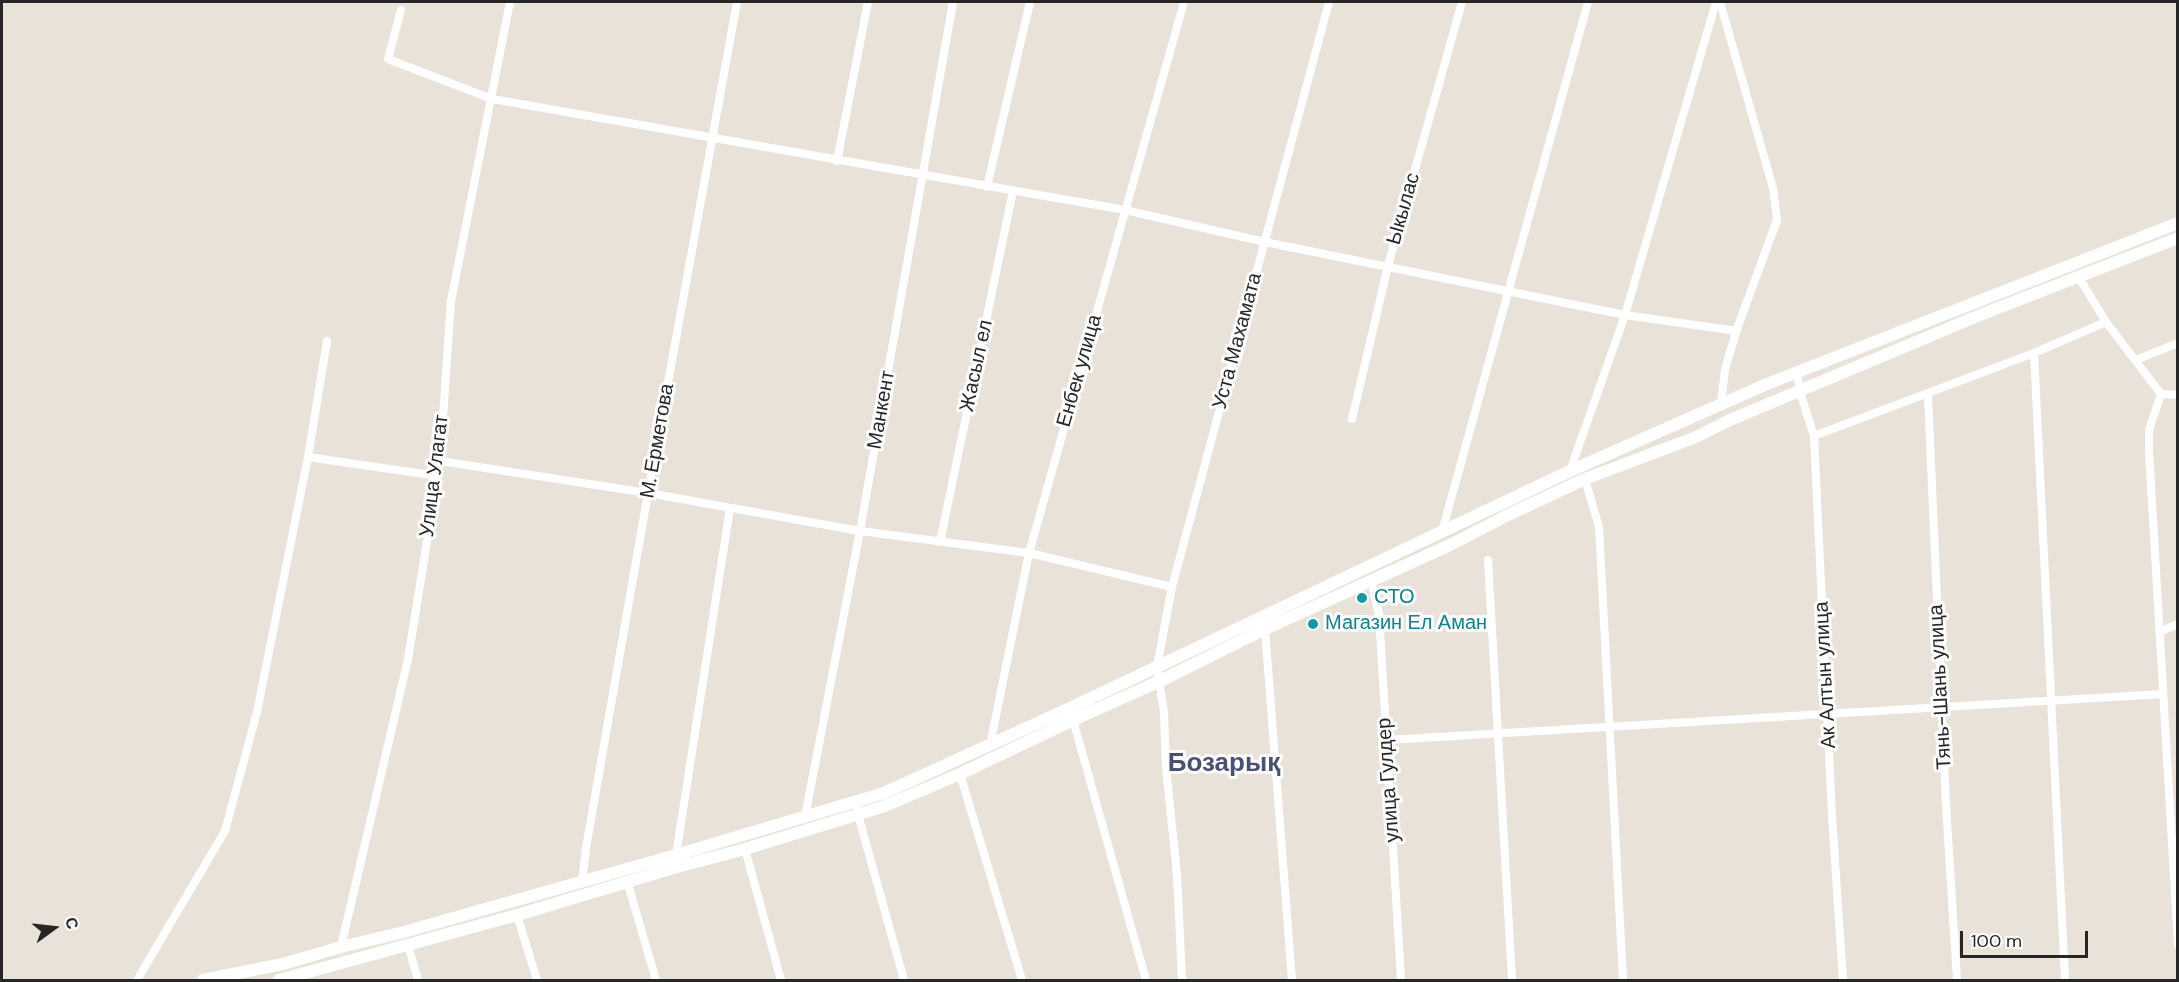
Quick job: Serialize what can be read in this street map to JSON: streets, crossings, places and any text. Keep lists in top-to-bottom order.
{
  "streets": {
    "street": [
      "Ыкылас",
      "Уста Махамата",
      "Жасыл ел",
      "Енбек улица",
      "Манкент",
      "М. Ерметова",
      "Улица Улагат",
      "Ак Алтын улица",
      "Тянь-Шань улица",
      "улица Гулдер"
    ]
  },
  "districts": ["Бозарық"],
  "places": ["СТО", "Магазин Ел Аман"],
  "scale_bar": "100 m",
  "north": "right"
}
